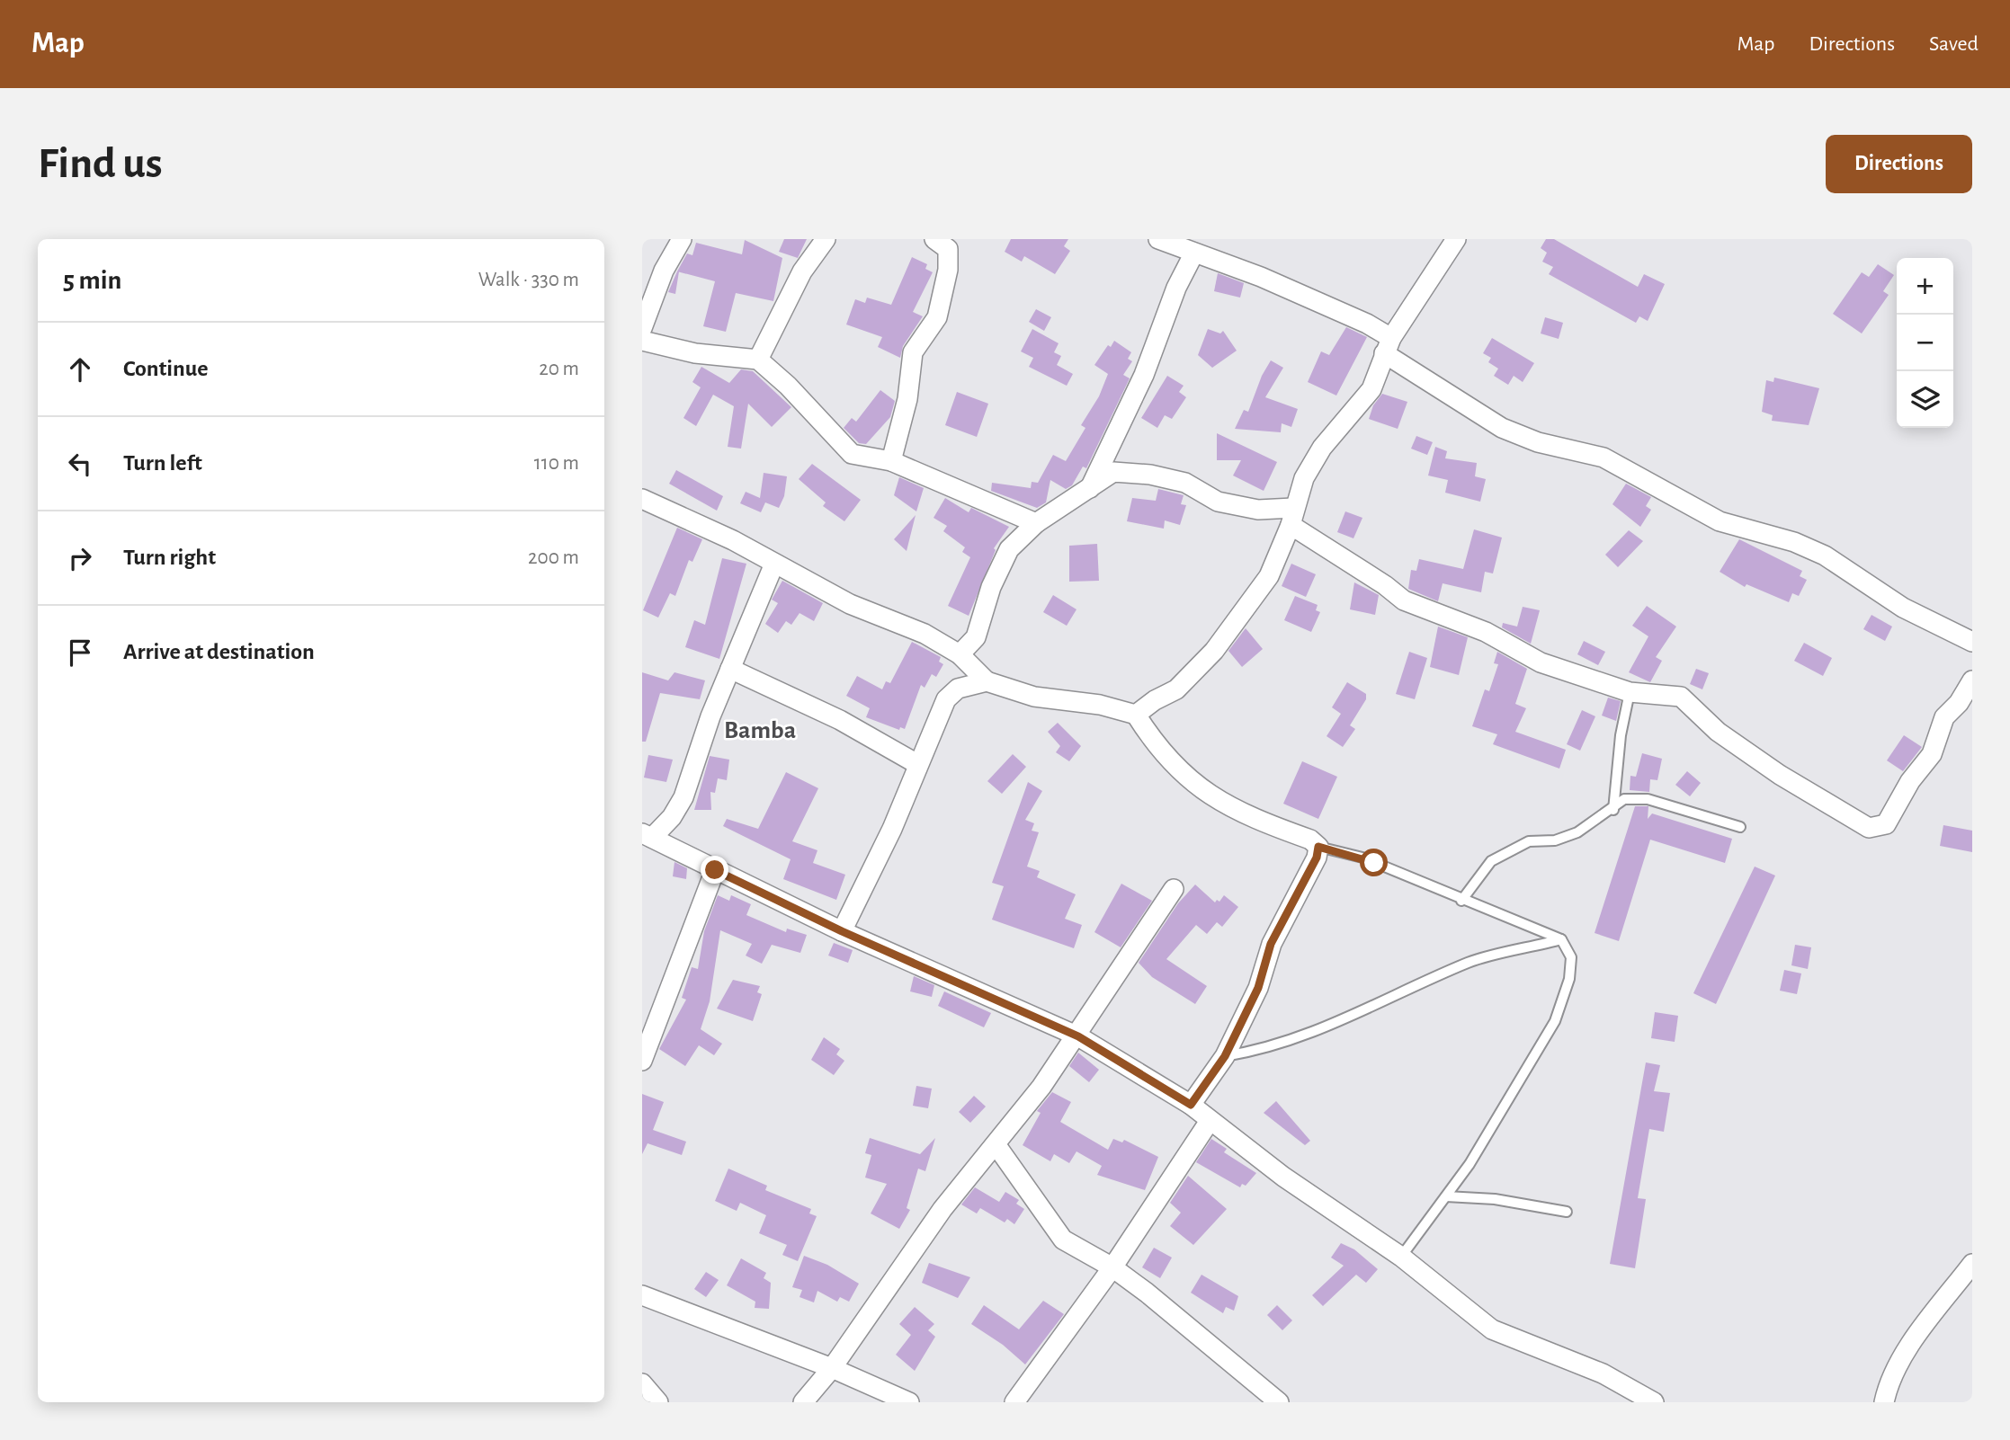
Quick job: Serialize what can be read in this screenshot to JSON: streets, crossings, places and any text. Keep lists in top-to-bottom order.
{
  "districts": ["Bamba"],
  "page": {
    "header": "Map",
    "nav": ["Map", "Directions", "Saved"],
    "buttons": "Directions",
    "title": "Find us",
    "heading": ["5 min", "Walk · 330 m"],
    "map_buttons": ["+", "−"],
    "list": [
      ["Continue", "20 m"],
      ["Turn left", "110 m"],
      ["Turn right", "200 m"],
      "Arrive at destination"
    ]
  }
}
